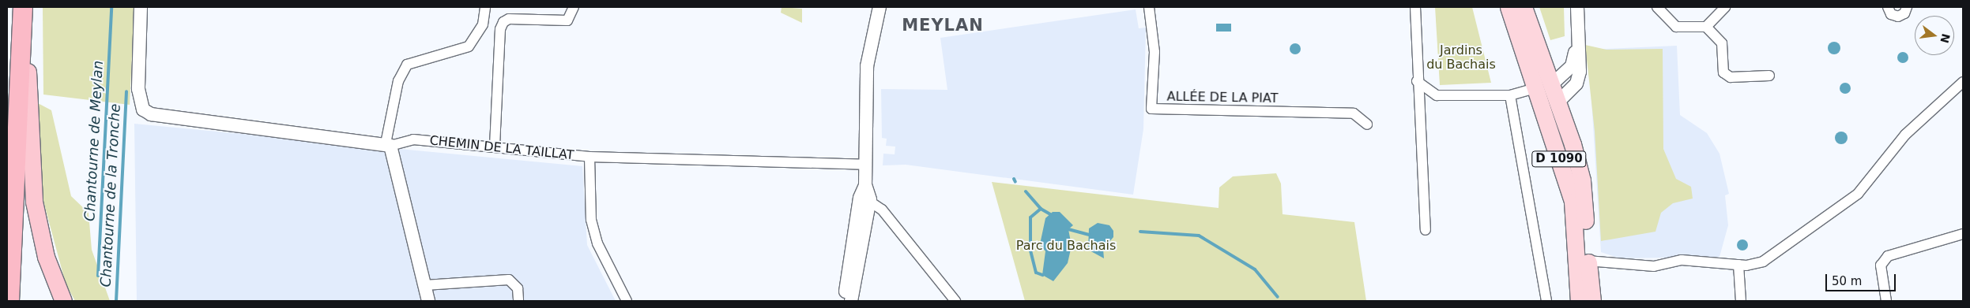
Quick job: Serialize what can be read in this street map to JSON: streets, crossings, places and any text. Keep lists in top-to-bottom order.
{
  "streets": {
    "main road": ["D 1090"],
    "street": ["ALLÉE DE LA PIAT", "CHEMIN DE LA TAILLAT"]
  },
  "districts": ["MEYLAN"],
  "water": ["Chantourne de Meylan", "Chantourne de la Tronche"],
  "parks": ["Jardins du Bachais", "Parc du Bachais"],
  "scale_bar": "50 m",
  "north": "right"
}
